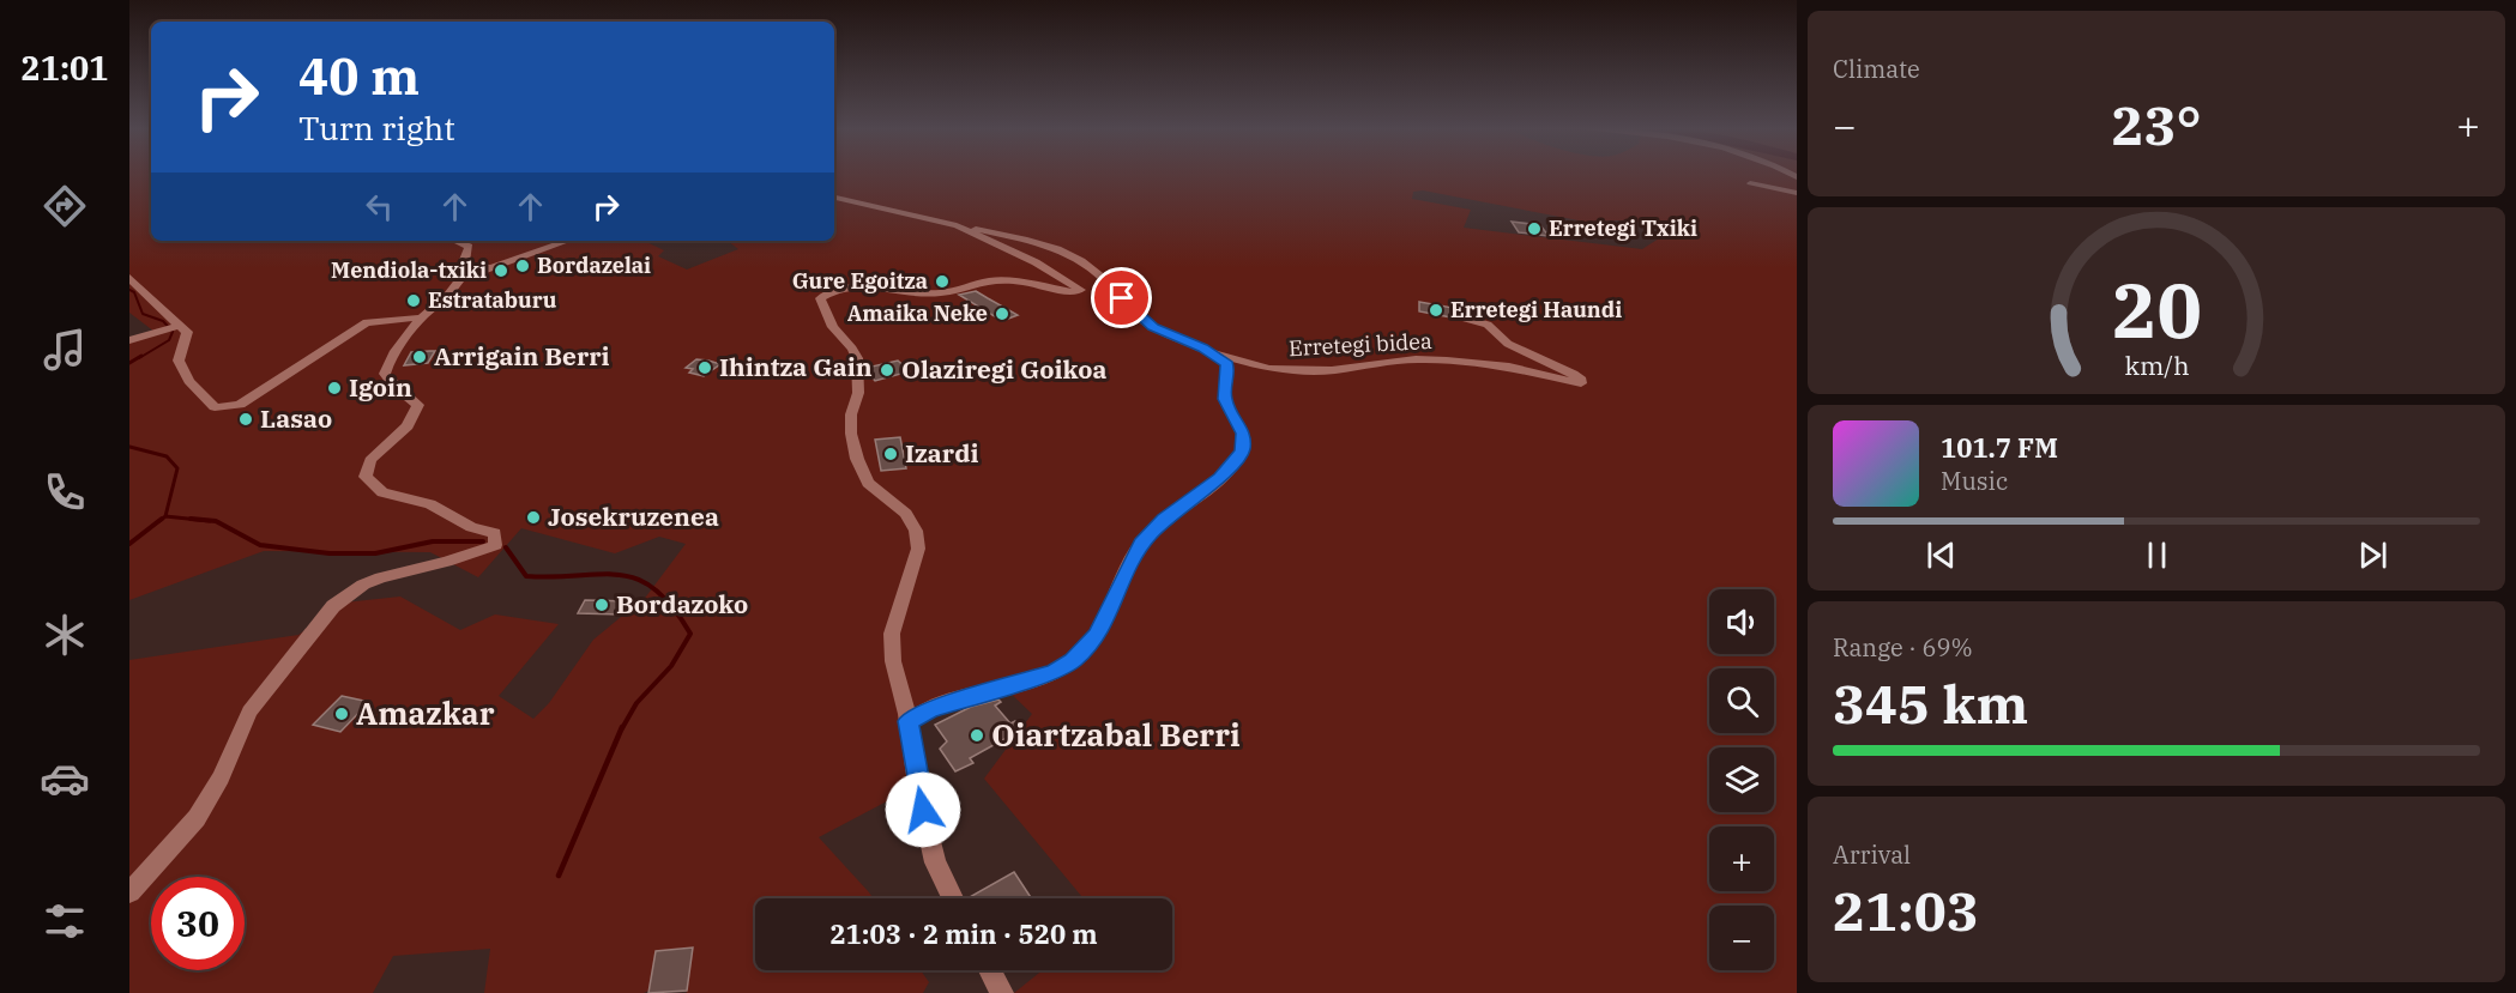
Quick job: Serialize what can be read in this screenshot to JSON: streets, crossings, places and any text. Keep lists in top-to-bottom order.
{
  "streets": {
    "street": ["Erretegi bidea"]
  },
  "places": [
    "Erretegi Txiki",
    "Bordazelai",
    "Mendiola-txiki",
    "Gure Egoitza",
    "Estrataburu",
    "Erretegi Haundi",
    "Amaika Neke",
    "Arrigain Berri",
    "Ihintza Gain",
    "Olaziregi Goikoa",
    "Igoin",
    "Lasao",
    "Izardi",
    "Josekruzenea",
    "Bordazoko",
    "Amazkar",
    "Oiartzabal Berri"
  ],
  "page": {
    "tabs": "21:01",
    "tile": [
      "Climate",
      ["Range · 69%", "345 km"],
      ["Arrival", "21:03"]
    ],
    "turn": ["40 m", "Turn right"],
    "heat": ["−", "23°", "+"],
    "song": ["101.7 FM", "Music"],
    "map_buttons": ["+", "−"],
    "limit": "30",
    "trip": "21:03 · 2 min · 520 m",
    "gauge": ["20", "km/h"]
  }
}
